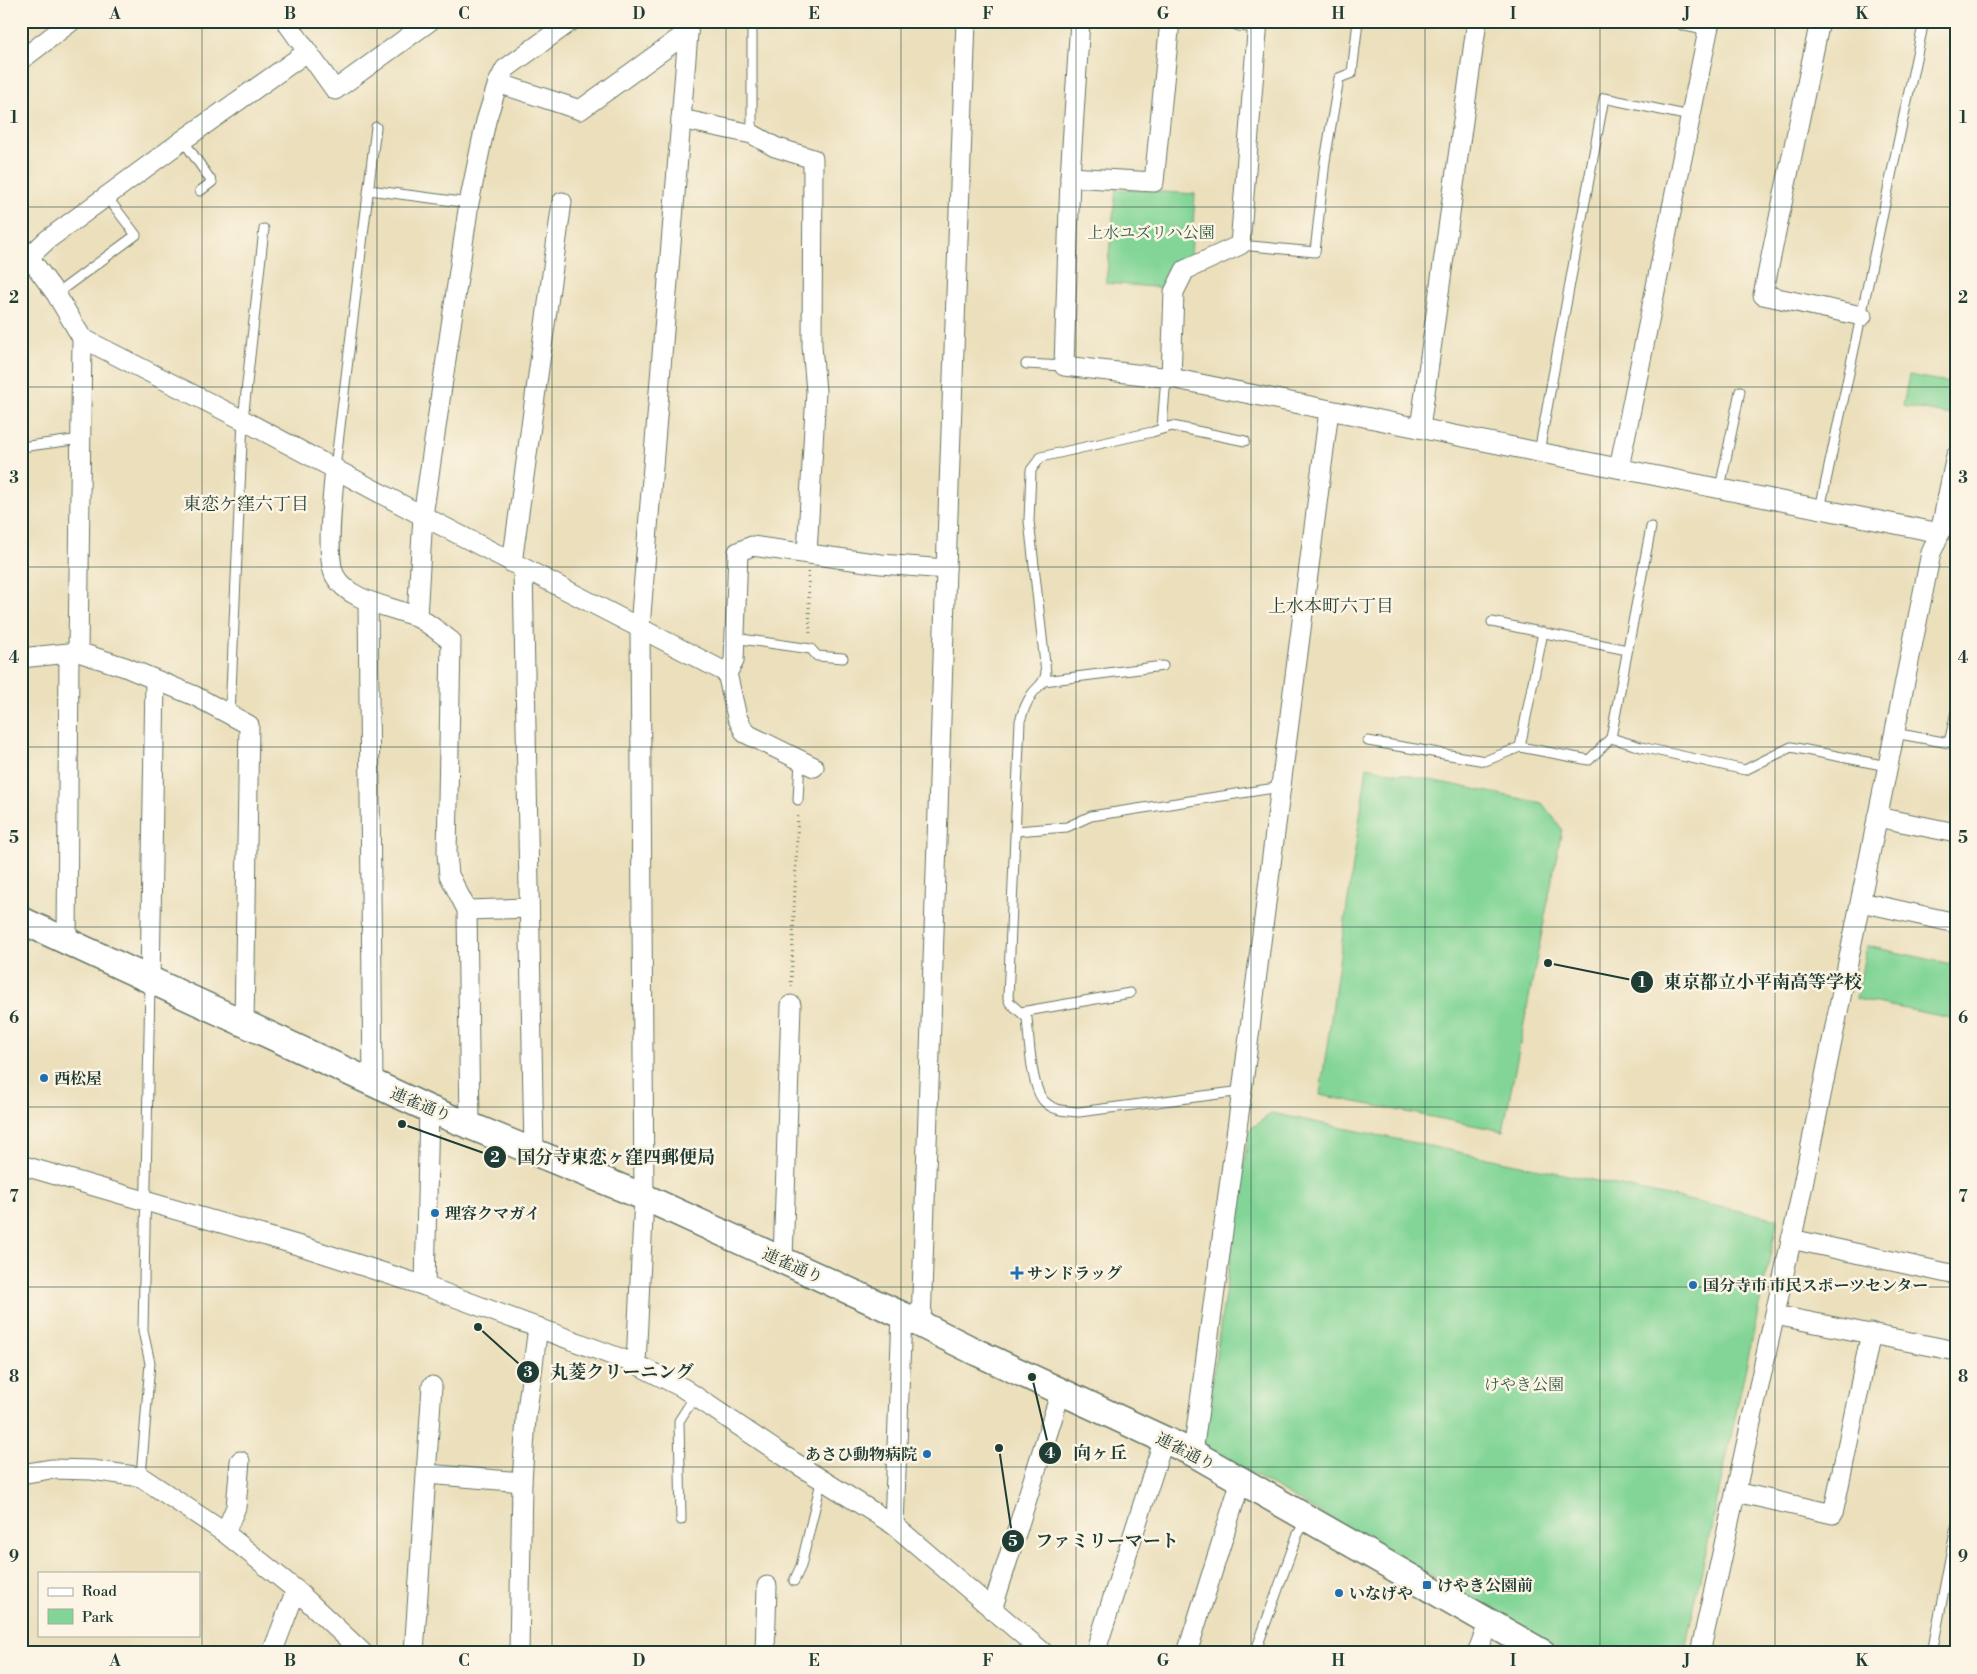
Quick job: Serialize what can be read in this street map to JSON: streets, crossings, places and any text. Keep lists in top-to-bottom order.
{
  "streets": {
    "main road": ["連雀通り"]
  },
  "districts": ["東恋ケ窪六丁目", "上水本町六丁目"],
  "parks": ["上水ユズリハ公園", "けやき公園"],
  "places": {
    "other": [
      "東京都立小平南高等学校",
      "西松屋",
      "国分寺東恋ヶ窪四郵便局",
      "理容クマガイ",
      "国分寺市 市民スポーツセンター",
      "丸菱クリーニング",
      "向ヶ丘",
      "ファミリーマート",
      "あさひ動物病院",
      "いなげや"
    ],
    "health": ["サンドラッグ"],
    "transit": ["けやき公園前"]
  },
  "legend": ["Road", "Park"],
  "grid": {
    "columns": [
      "A",
      "B",
      "C",
      "D",
      "E",
      "F",
      "G",
      "H",
      "I",
      "J",
      "K"
    ],
    "rows": [
      "1",
      "2",
      "3",
      "4",
      "5",
      "6",
      "7",
      "8",
      "9"
    ]
  }
}
